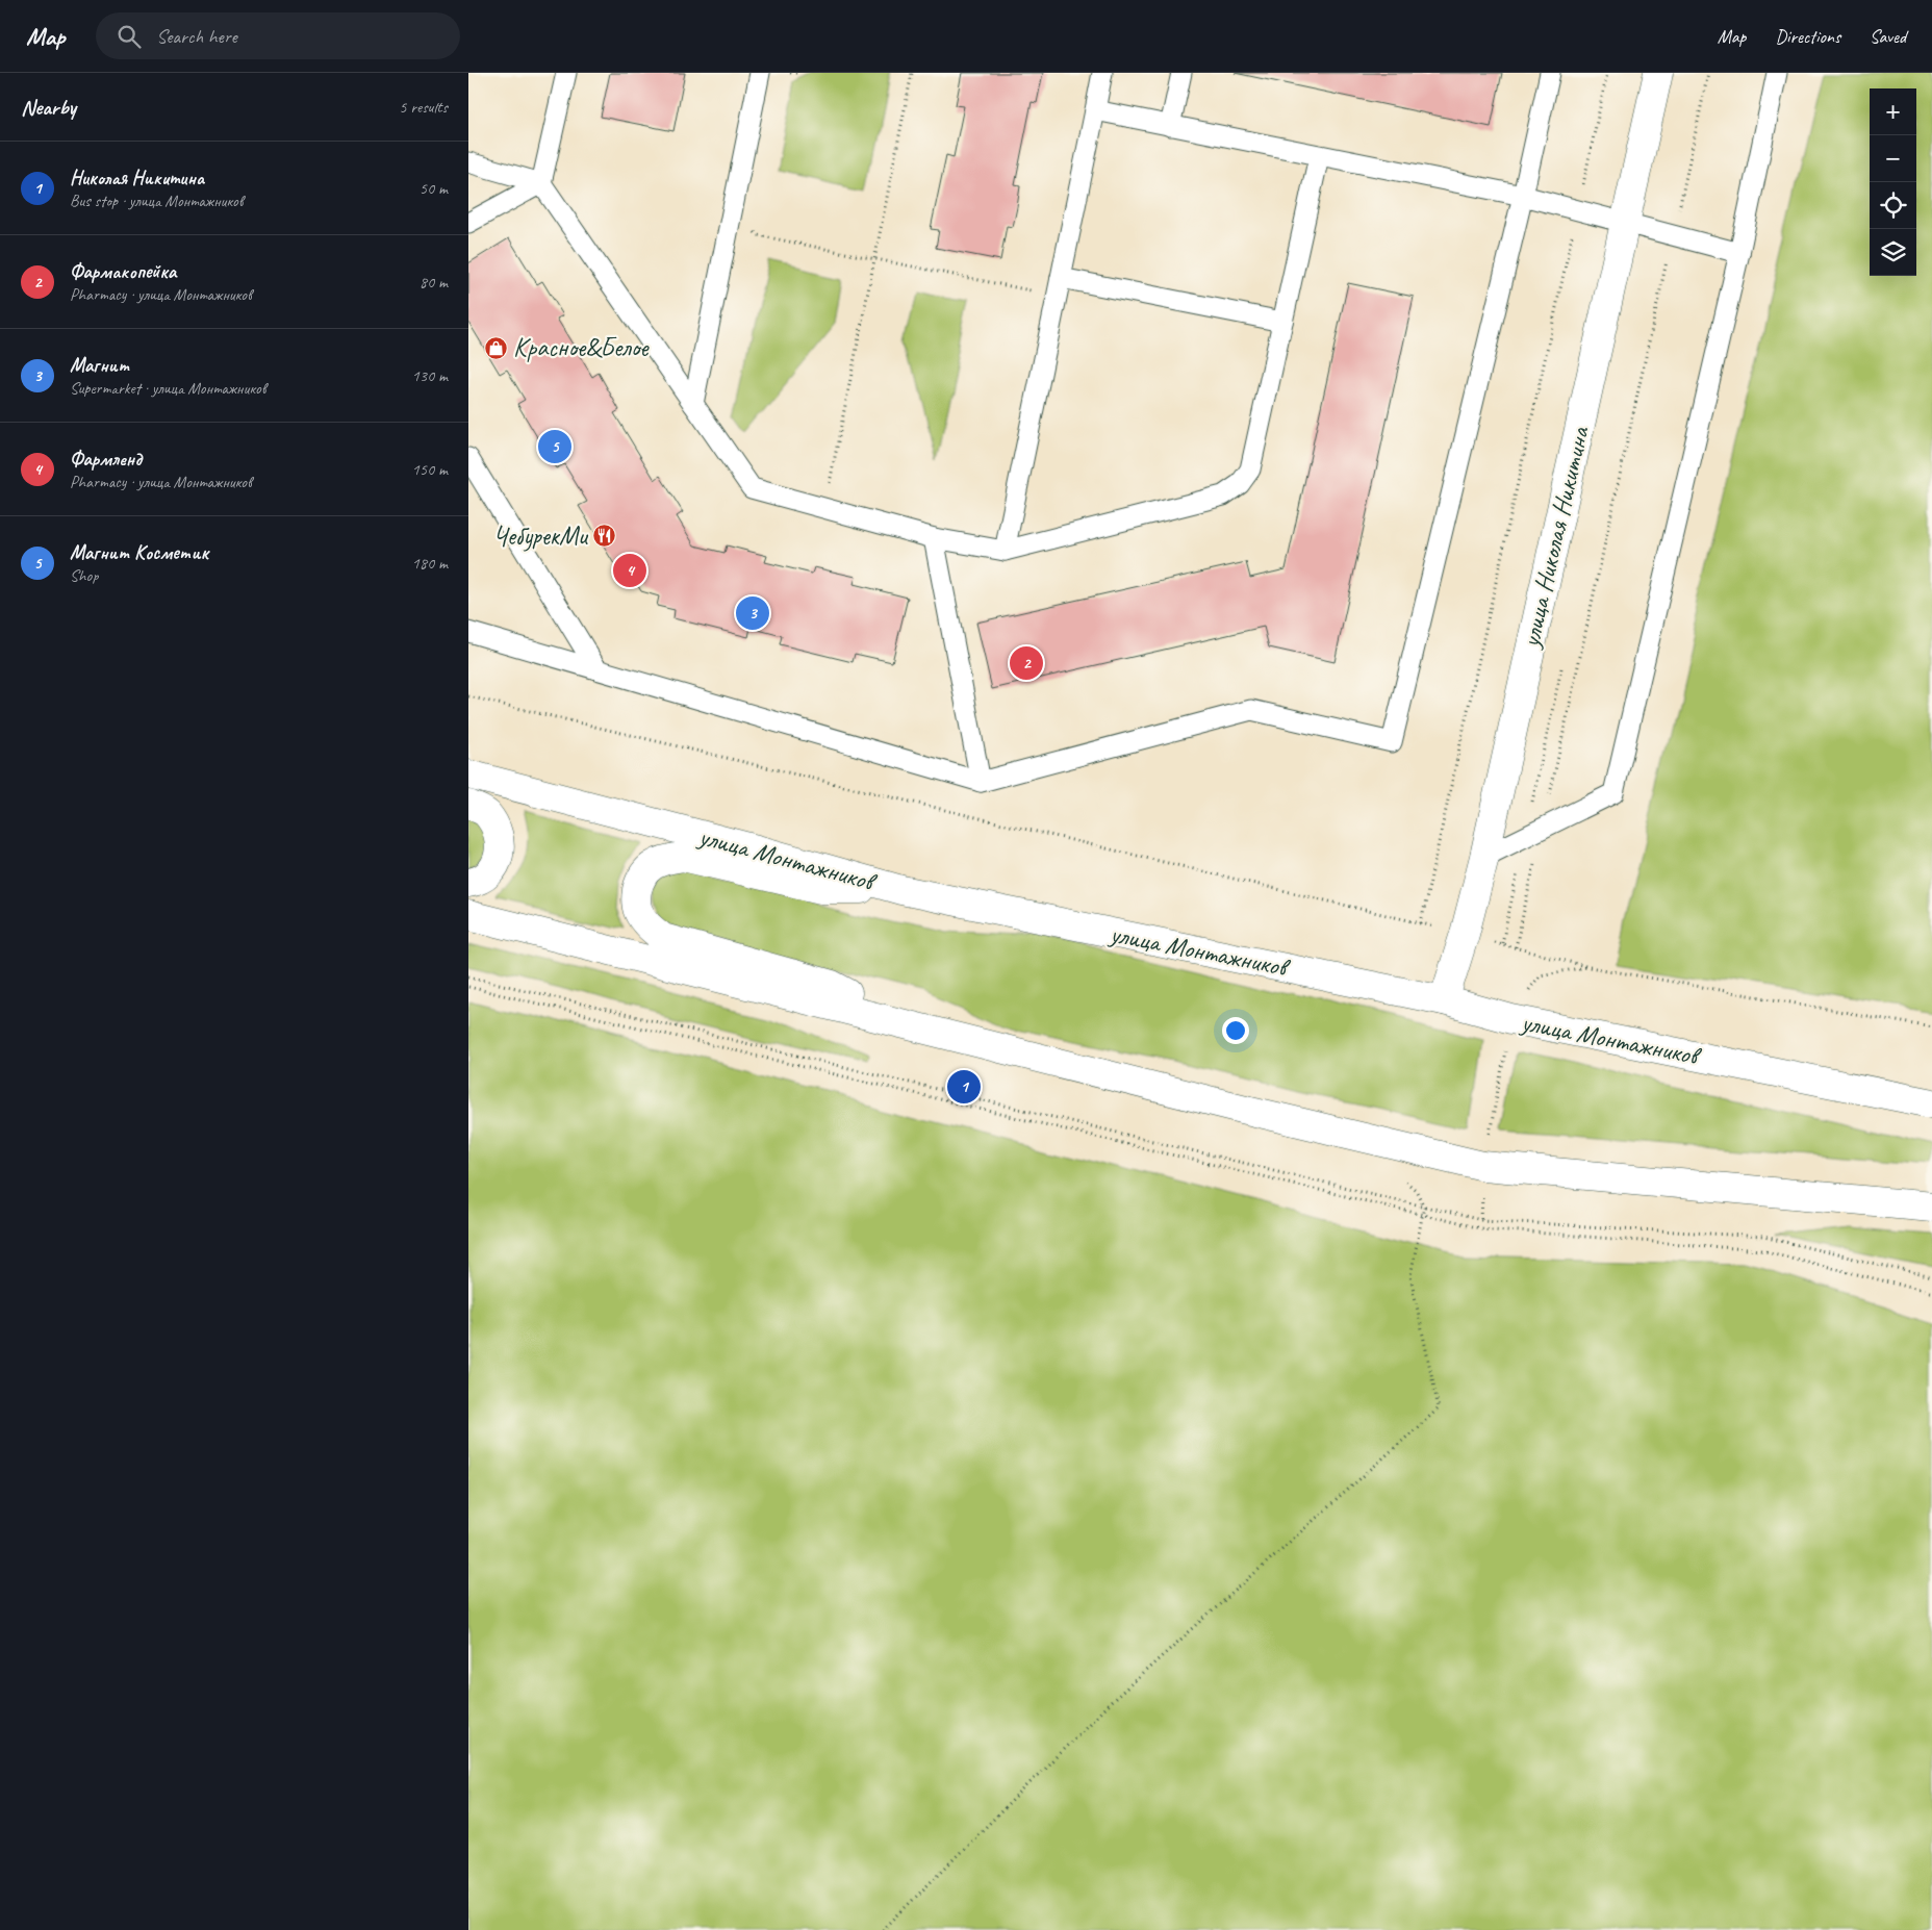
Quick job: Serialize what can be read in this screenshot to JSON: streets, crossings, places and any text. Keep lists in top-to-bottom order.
{
  "streets": {
    "street": ["улица Николая Никитина", "улица Монтажников"]
  },
  "crossings": [
    ["улица Николая Никитина", "улица Монтажников"]
  ],
  "places": {
    "shop": ["Красное&Белое"],
    "restaurant": ["ЧебурекМи"]
  },
  "page": {
    "header": "Map",
    "search": "Search here",
    "nav": ["Map", "Directions", "Saved"],
    "heading": ["Nearby", "5 results"],
    "map_buttons": ["+", "−"],
    "list": [
      {
        "mark": "1",
        "name": "Николая Никитина",
        "note": "Bus stop · улица Монтажников",
        "value": "50 m"
      },
      {
        "mark": "2",
        "name": "Фармакопейка",
        "note": "Pharmacy · улица Монтажников",
        "value": "80 m"
      },
      {
        "mark": "3",
        "name": "Магнит",
        "note": "Supermarket · улица Монтажников",
        "value": "130 m"
      },
      {
        "mark": "4",
        "name": "Фармленд",
        "note": "Pharmacy · улица Монтажников",
        "value": "150 m"
      },
      {
        "mark": "5",
        "name": "Магнит Косметик",
        "note": "Shop",
        "value": "180 m"
      }
    ],
    "pins": [
      "5",
      "4",
      "3",
      "2",
      "1"
    ]
  }
}
